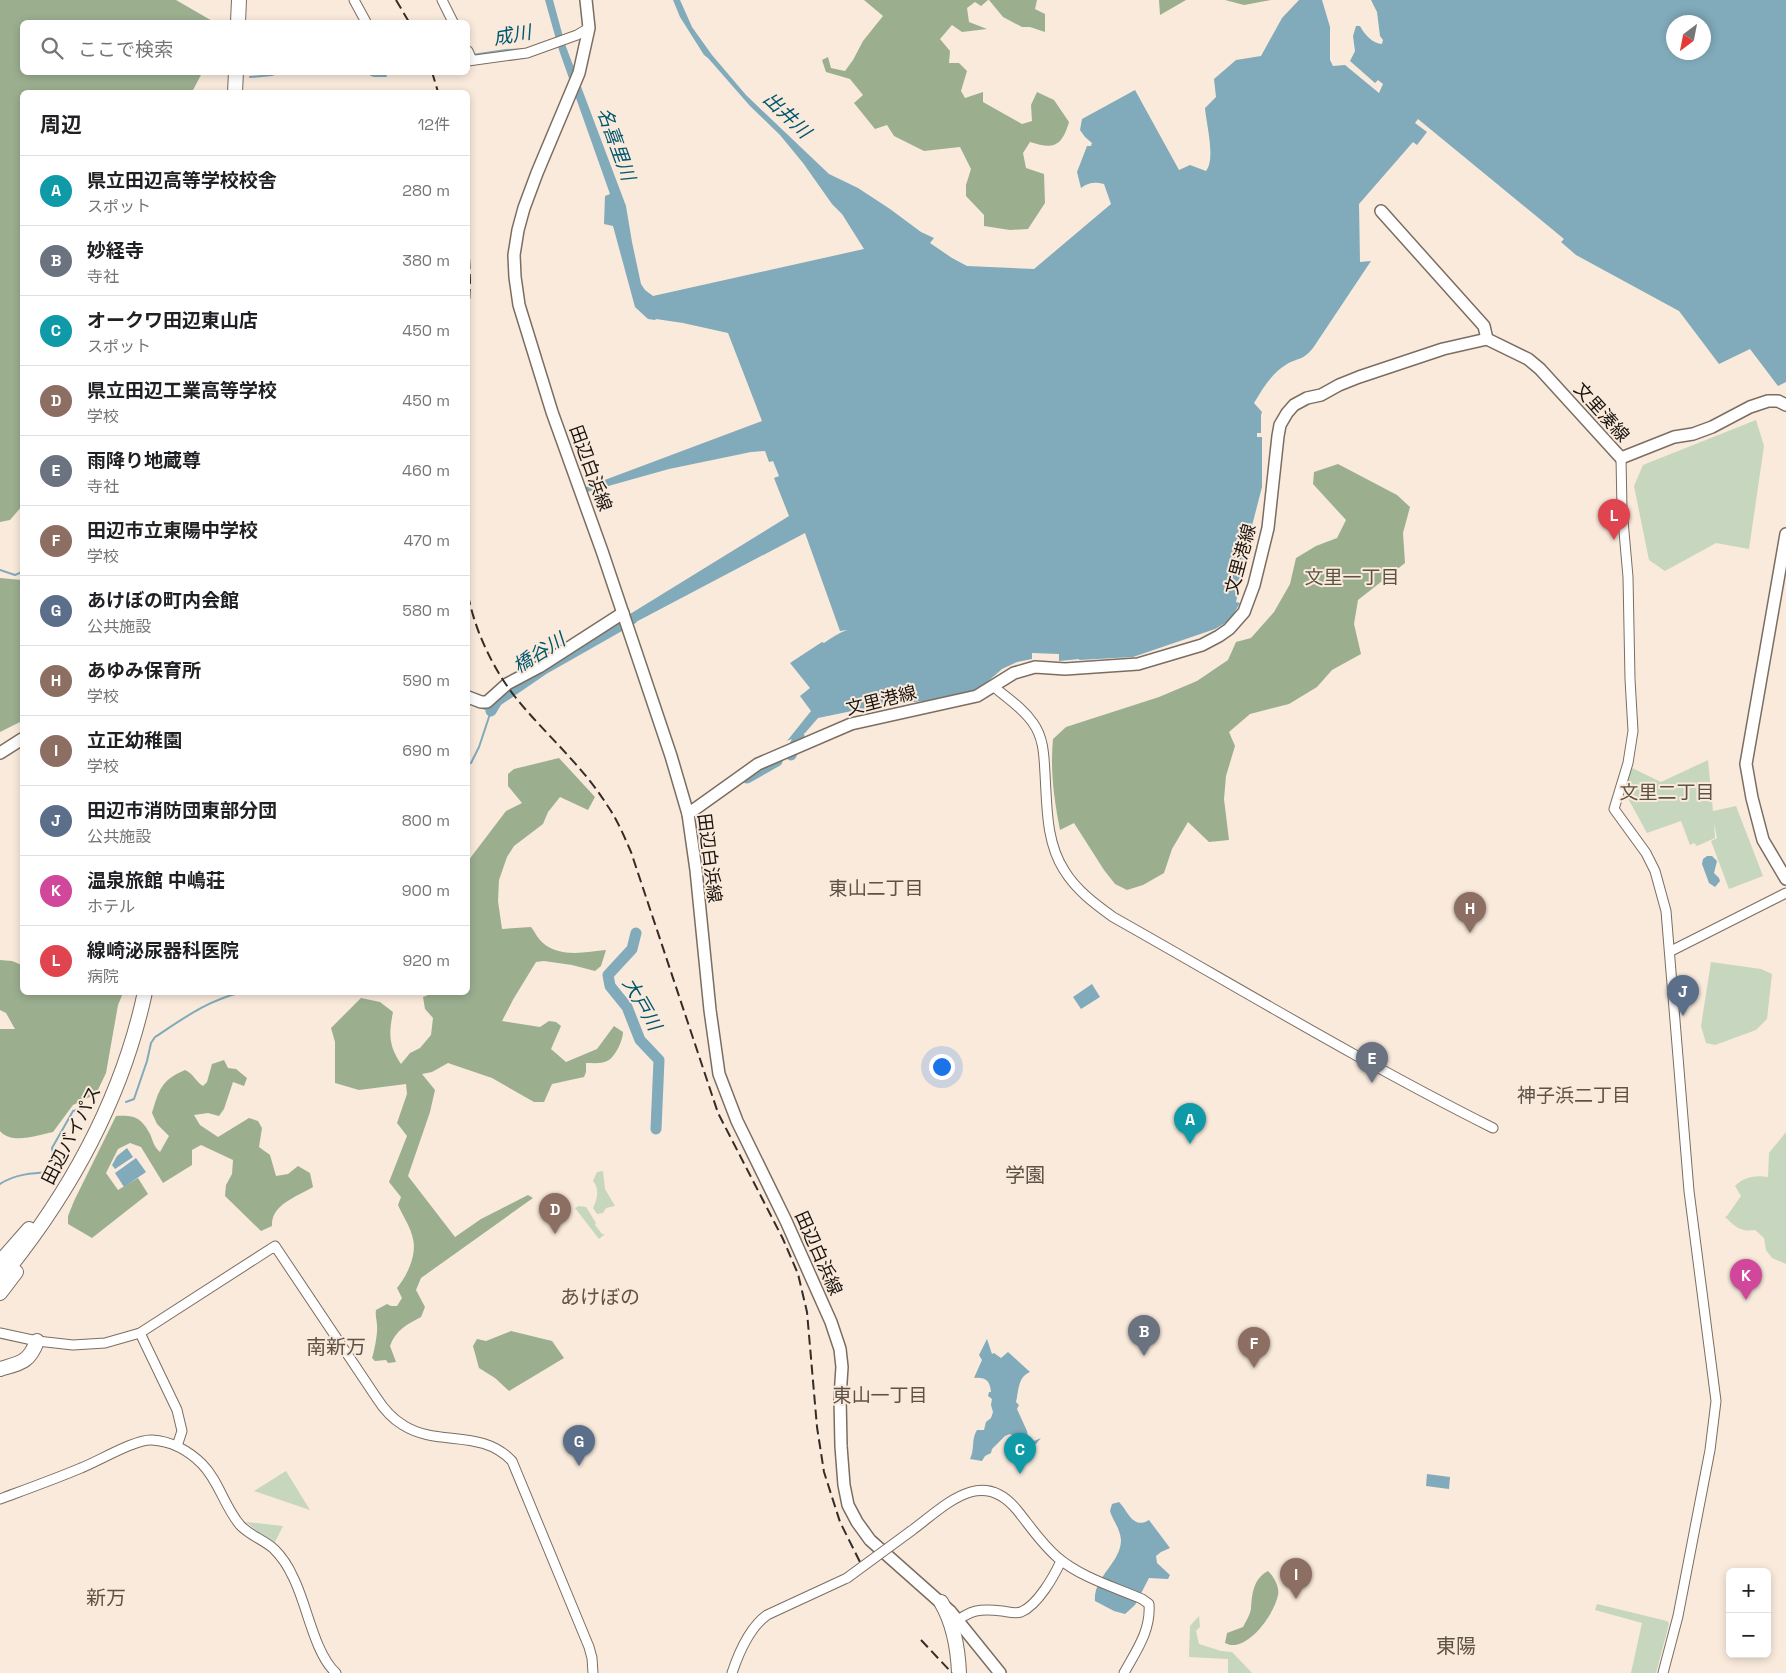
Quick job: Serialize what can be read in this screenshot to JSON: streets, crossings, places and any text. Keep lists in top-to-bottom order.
{
  "streets": {
    "highway": ["田辺バイパス"],
    "main road": ["文里湊線", "田辺白浜線", "文里港線"]
  },
  "crossings": [
    ["文里湊線", "文里港線"],
    ["田辺白浜線", "文里港線"]
  ],
  "districts": [
    "文里一丁目",
    "文里二丁目",
    "東山二丁目",
    "神子浜二丁目",
    "学園",
    "あけぼの",
    "南新万",
    "東山一丁目",
    "新万",
    "東陽"
  ],
  "water": [
    "成川",
    "出井川",
    "名喜里川",
    "橋谷川",
    "大戸川"
  ],
  "north": "bottom left",
  "page": {
    "search": "ここで検索",
    "heading": ["周辺", "12件"],
    "list": [
      {
        "mark": "A",
        "name": "県立田辺高等学校校舎",
        "note": "スポット",
        "value": "280 m"
      },
      {
        "mark": "B",
        "name": "妙経寺",
        "note": "寺社",
        "value": "380 m"
      },
      {
        "mark": "C",
        "name": "オークワ田辺東山店",
        "note": "スポット",
        "value": "450 m"
      },
      {
        "mark": "D",
        "name": "県立田辺工業高等学校",
        "note": "学校",
        "value": "450 m"
      },
      {
        "mark": "E",
        "name": "雨降り地蔵尊",
        "note": "寺社",
        "value": "460 m"
      },
      {
        "mark": "F",
        "name": "田辺市立東陽中学校",
        "note": "学校",
        "value": "470 m"
      },
      {
        "mark": "G",
        "name": "あけぼの町内会館",
        "note": "公共施設",
        "value": "580 m"
      },
      {
        "mark": "H",
        "name": "あゆみ保育所",
        "note": "学校",
        "value": "590 m"
      },
      {
        "mark": "I",
        "name": "立正幼稚園",
        "note": "学校",
        "value": "690 m"
      },
      {
        "mark": "J",
        "name": "田辺市消防団東部分団",
        "note": "公共施設",
        "value": "800 m"
      },
      {
        "mark": "K",
        "name": "温泉旅館 中嶋荘",
        "note": "ホテル",
        "value": "900 m"
      },
      {
        "mark": "L",
        "name": "線崎泌尿器科医院",
        "note": "病院",
        "value": "920 m"
      }
    ],
    "pins": [
      "L",
      "H",
      "J",
      "E",
      "A",
      "D",
      "K",
      "B",
      "F",
      "G",
      "C",
      "I"
    ],
    "map_buttons": ["+", "−"]
  }
}
